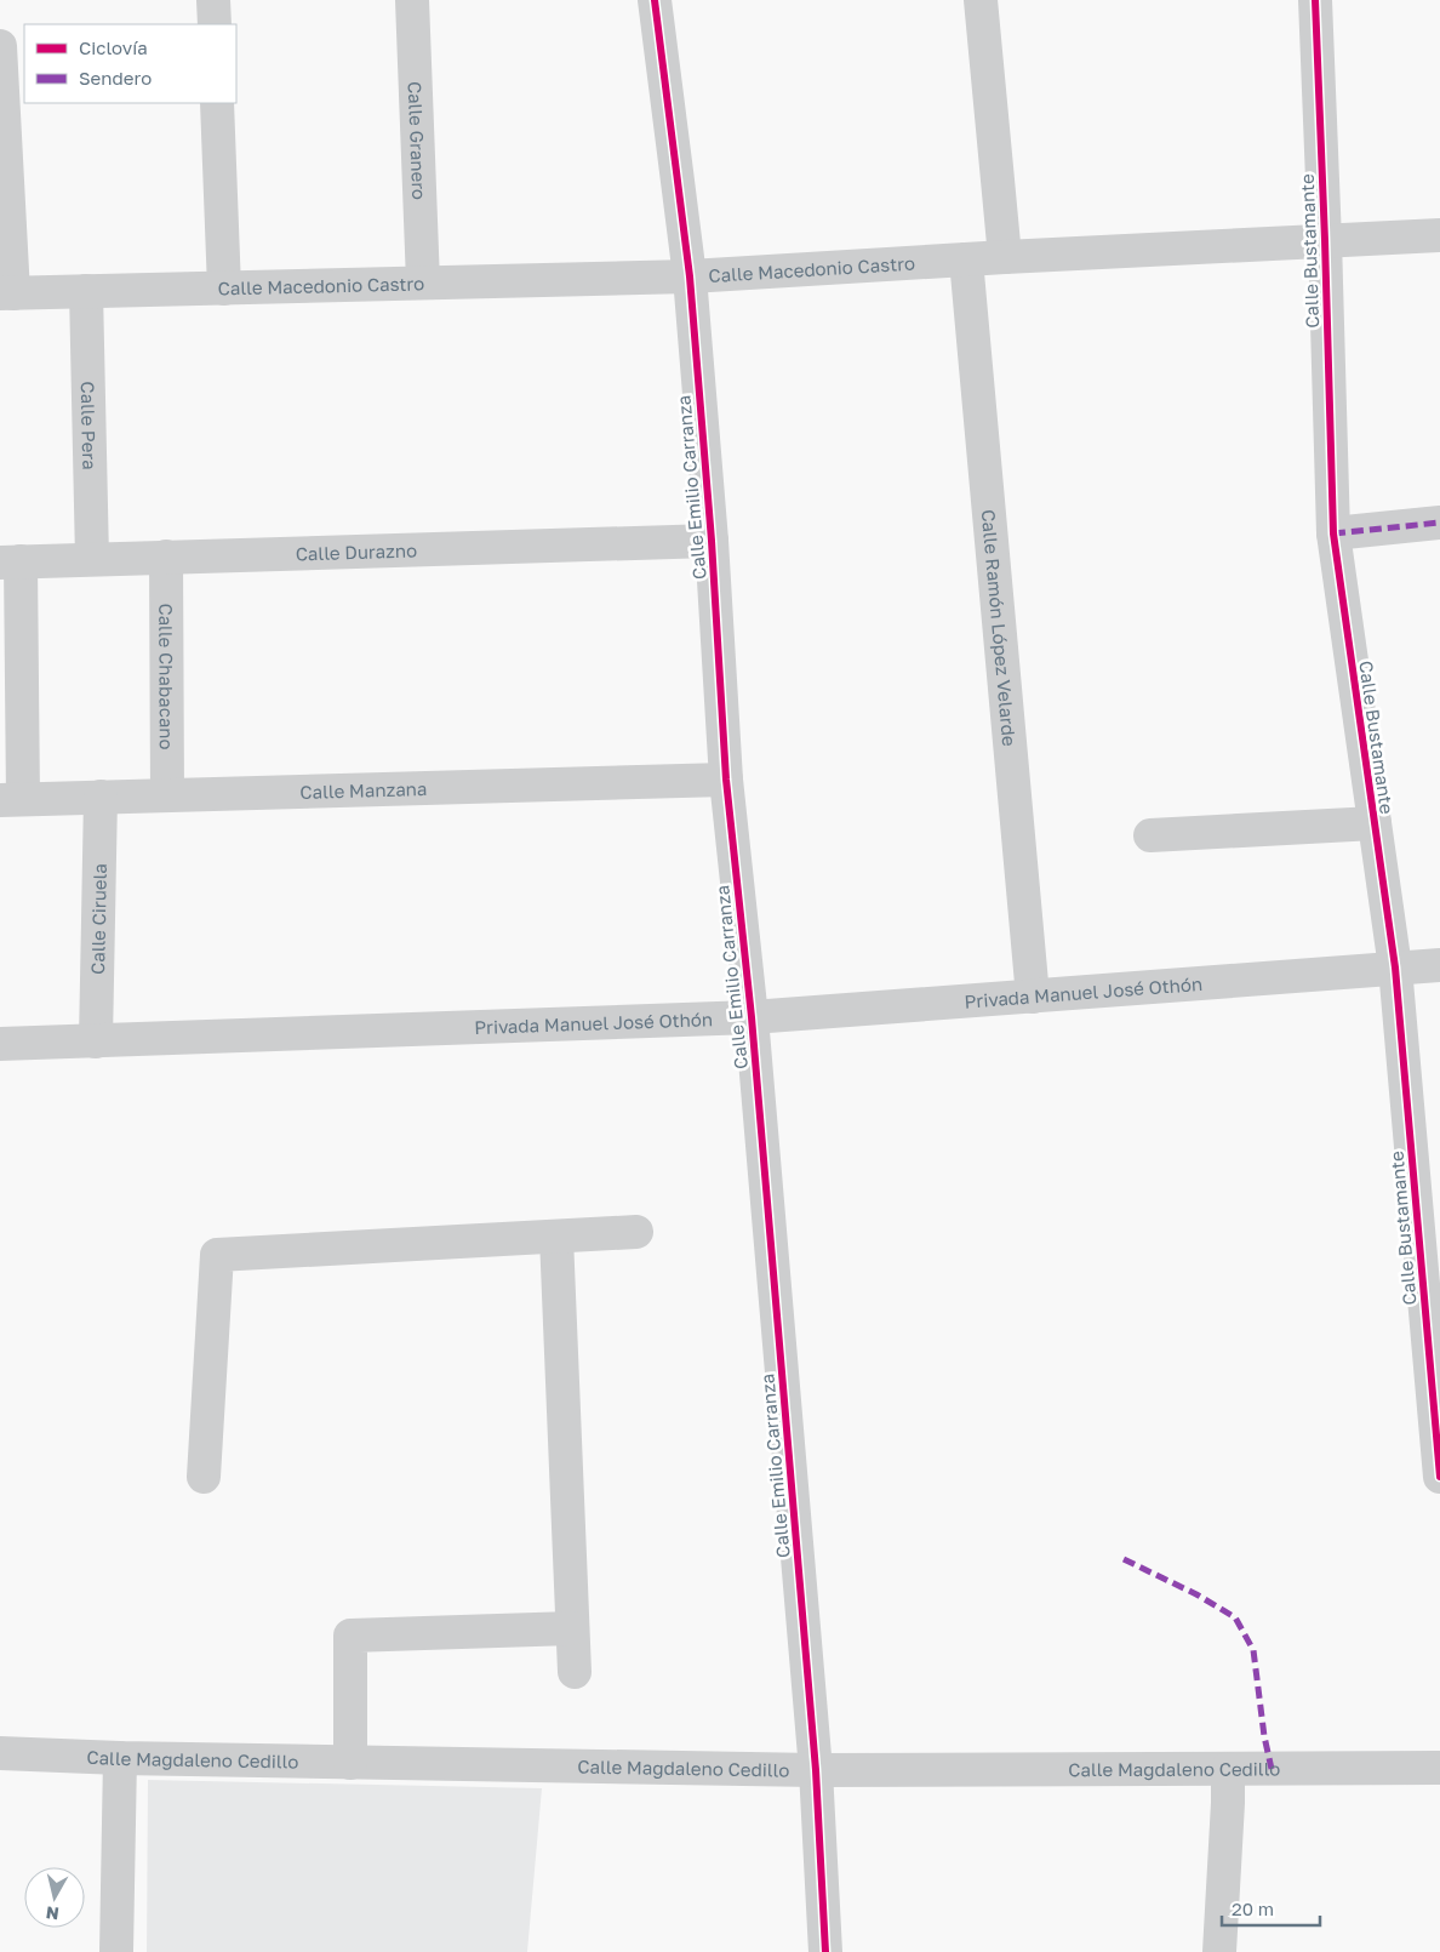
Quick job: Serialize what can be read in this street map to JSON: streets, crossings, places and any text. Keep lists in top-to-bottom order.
{
  "streets": {
    "street": [
      "Calle Granero",
      "Calle Bustamante",
      "Calle Macedonio Castro",
      "Calle Pera",
      "Calle Emilio Carranza",
      "Calle Durazno",
      "Calle Ramón López Velarde",
      "Calle Chabacano",
      "Calle Manzana",
      "Calle Ciruela",
      "Privada Manuel José Othón",
      "Calle Magdaleno Cedillo"
    ]
  },
  "crossings": [
    ["Calle Granero", "Calle Macedonio Castro"],
    ["Calle Bustamante", "Calle Macedonio Castro"],
    ["Calle Bustamante", "Privada Manuel José Othón"],
    ["Calle Macedonio Castro", "Calle Pera"],
    ["Calle Macedonio Castro", "Calle Emilio Carranza"],
    ["Calle Macedonio Castro", "Calle Ramón López Velarde"],
    ["Calle Pera", "Calle Durazno"],
    ["Calle Emilio Carranza", "Calle Durazno"],
    ["Calle Emilio Carranza", "Calle Manzana"],
    ["Calle Emilio Carranza", "Privada Manuel José Othón"],
    ["Calle Emilio Carranza", "Calle Magdaleno Cedillo"],
    ["Calle Durazno", "Calle Chabacano"],
    ["Calle Ramón López Velarde", "Privada Manuel José Othón"],
    ["Calle Chabacano", "Calle Manzana"],
    ["Calle Manzana", "Calle Ciruela"],
    ["Calle Ciruela", "Privada Manuel José Othón"]
  ],
  "legend": ["Ciclovía", "Sendero"],
  "scale_bar": "20 m",
  "north": "bottom"
}
